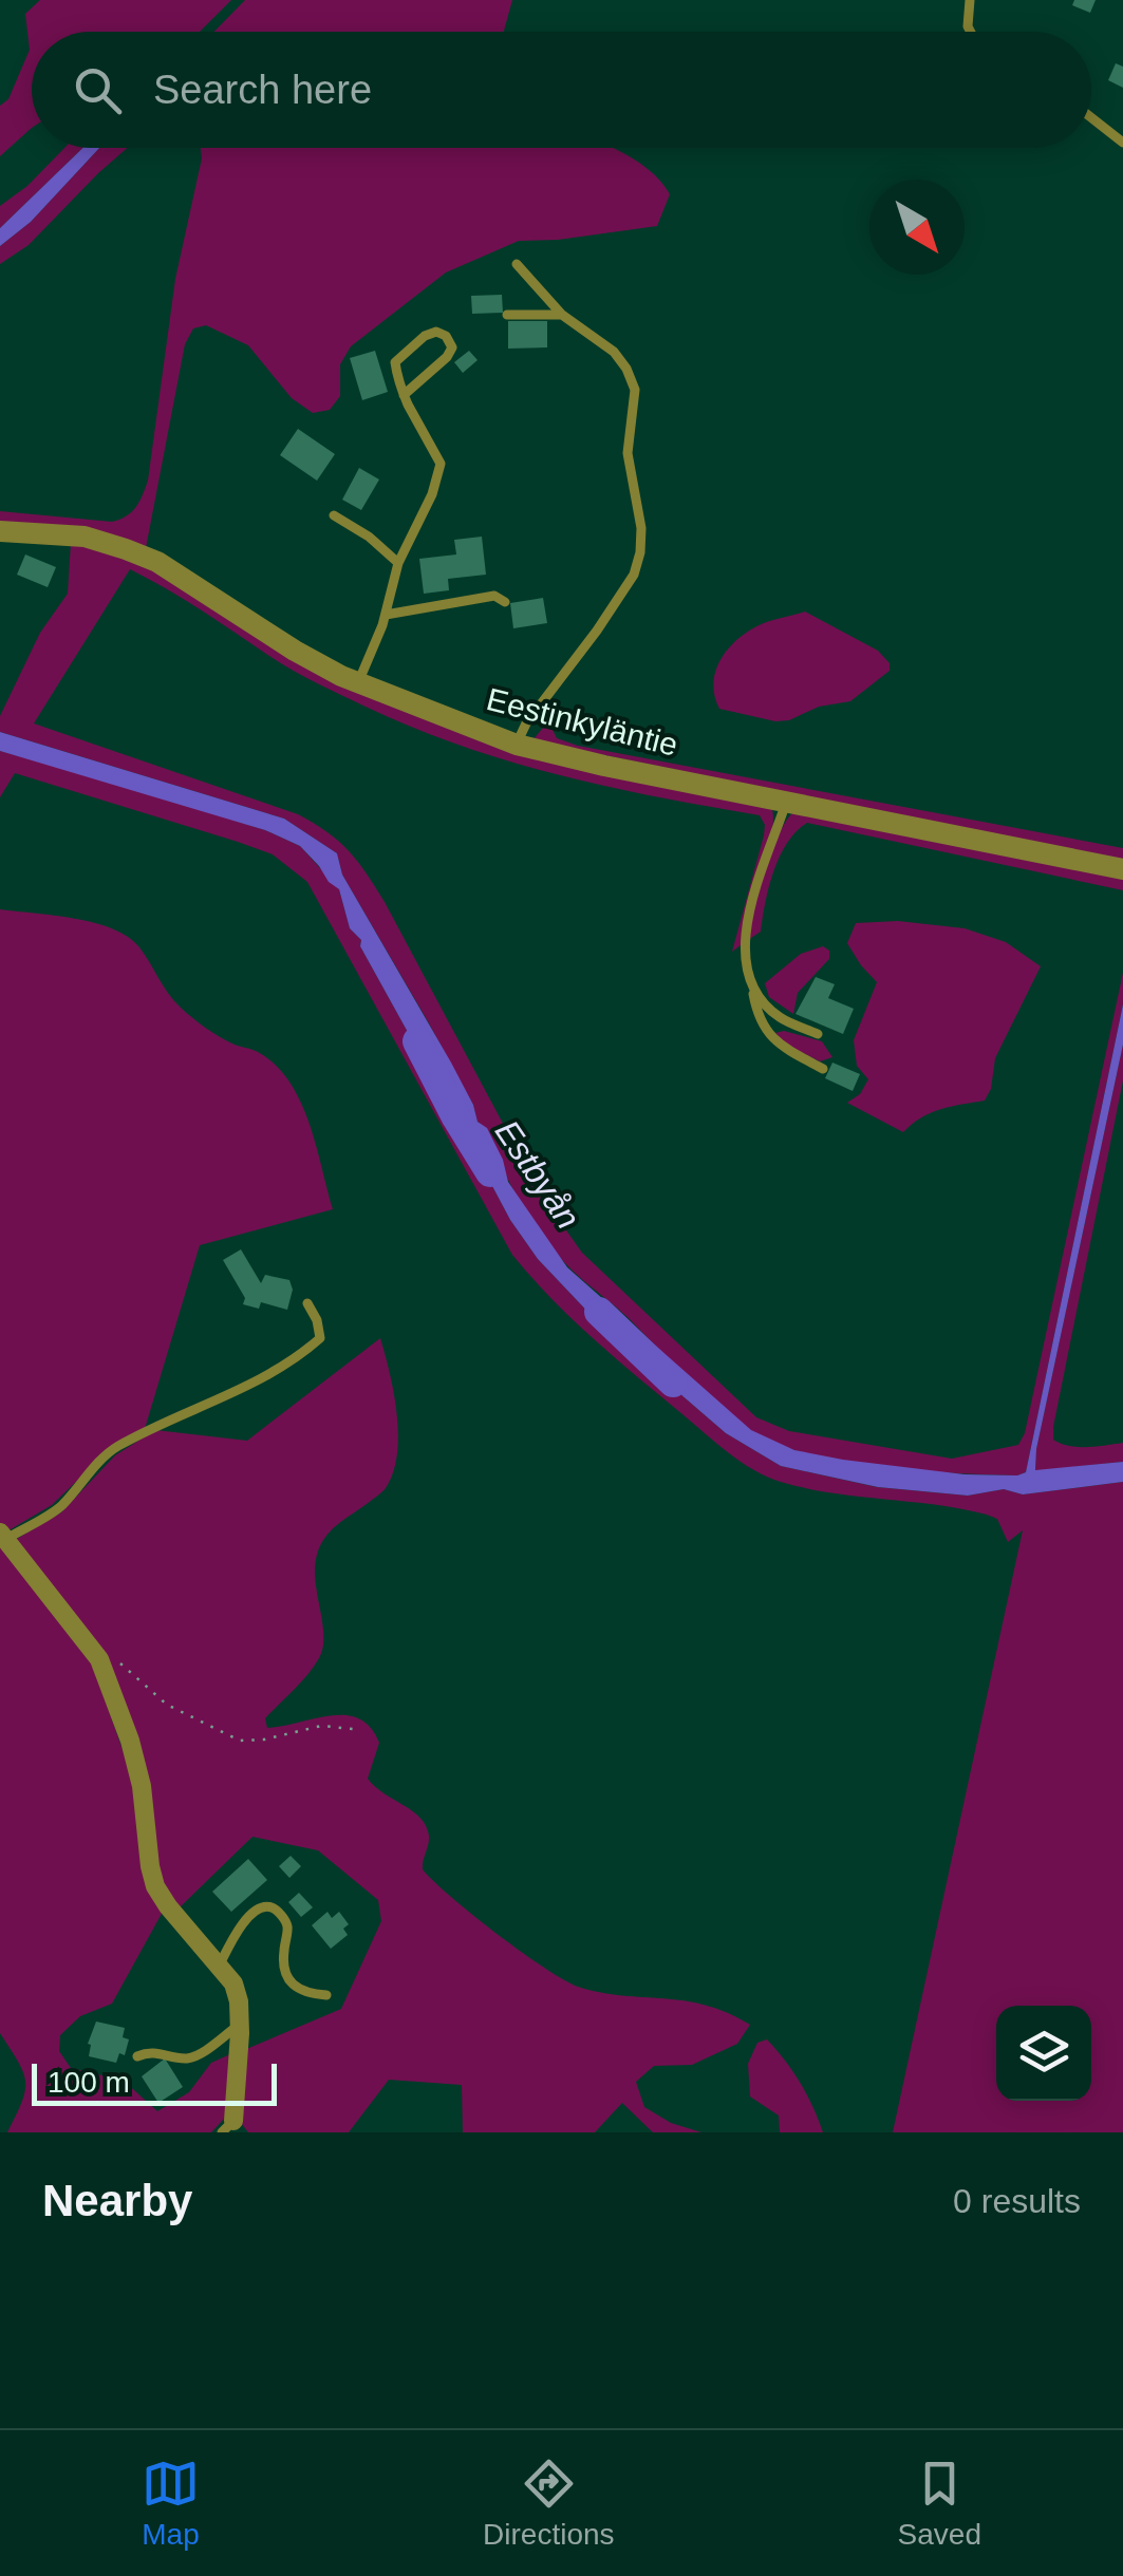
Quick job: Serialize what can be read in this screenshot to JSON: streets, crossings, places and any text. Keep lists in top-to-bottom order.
{
  "streets": {
    "street": ["Eestinkyläntie"]
  },
  "water": ["Estbyån"],
  "scale_bar": "100 m",
  "north": "bottom right",
  "page": {
    "search": "Search here",
    "scale": "100 m",
    "heading": ["Nearby", "0 results"],
    "nav": ["Map", "Directions", "Saved"]
  }
}
